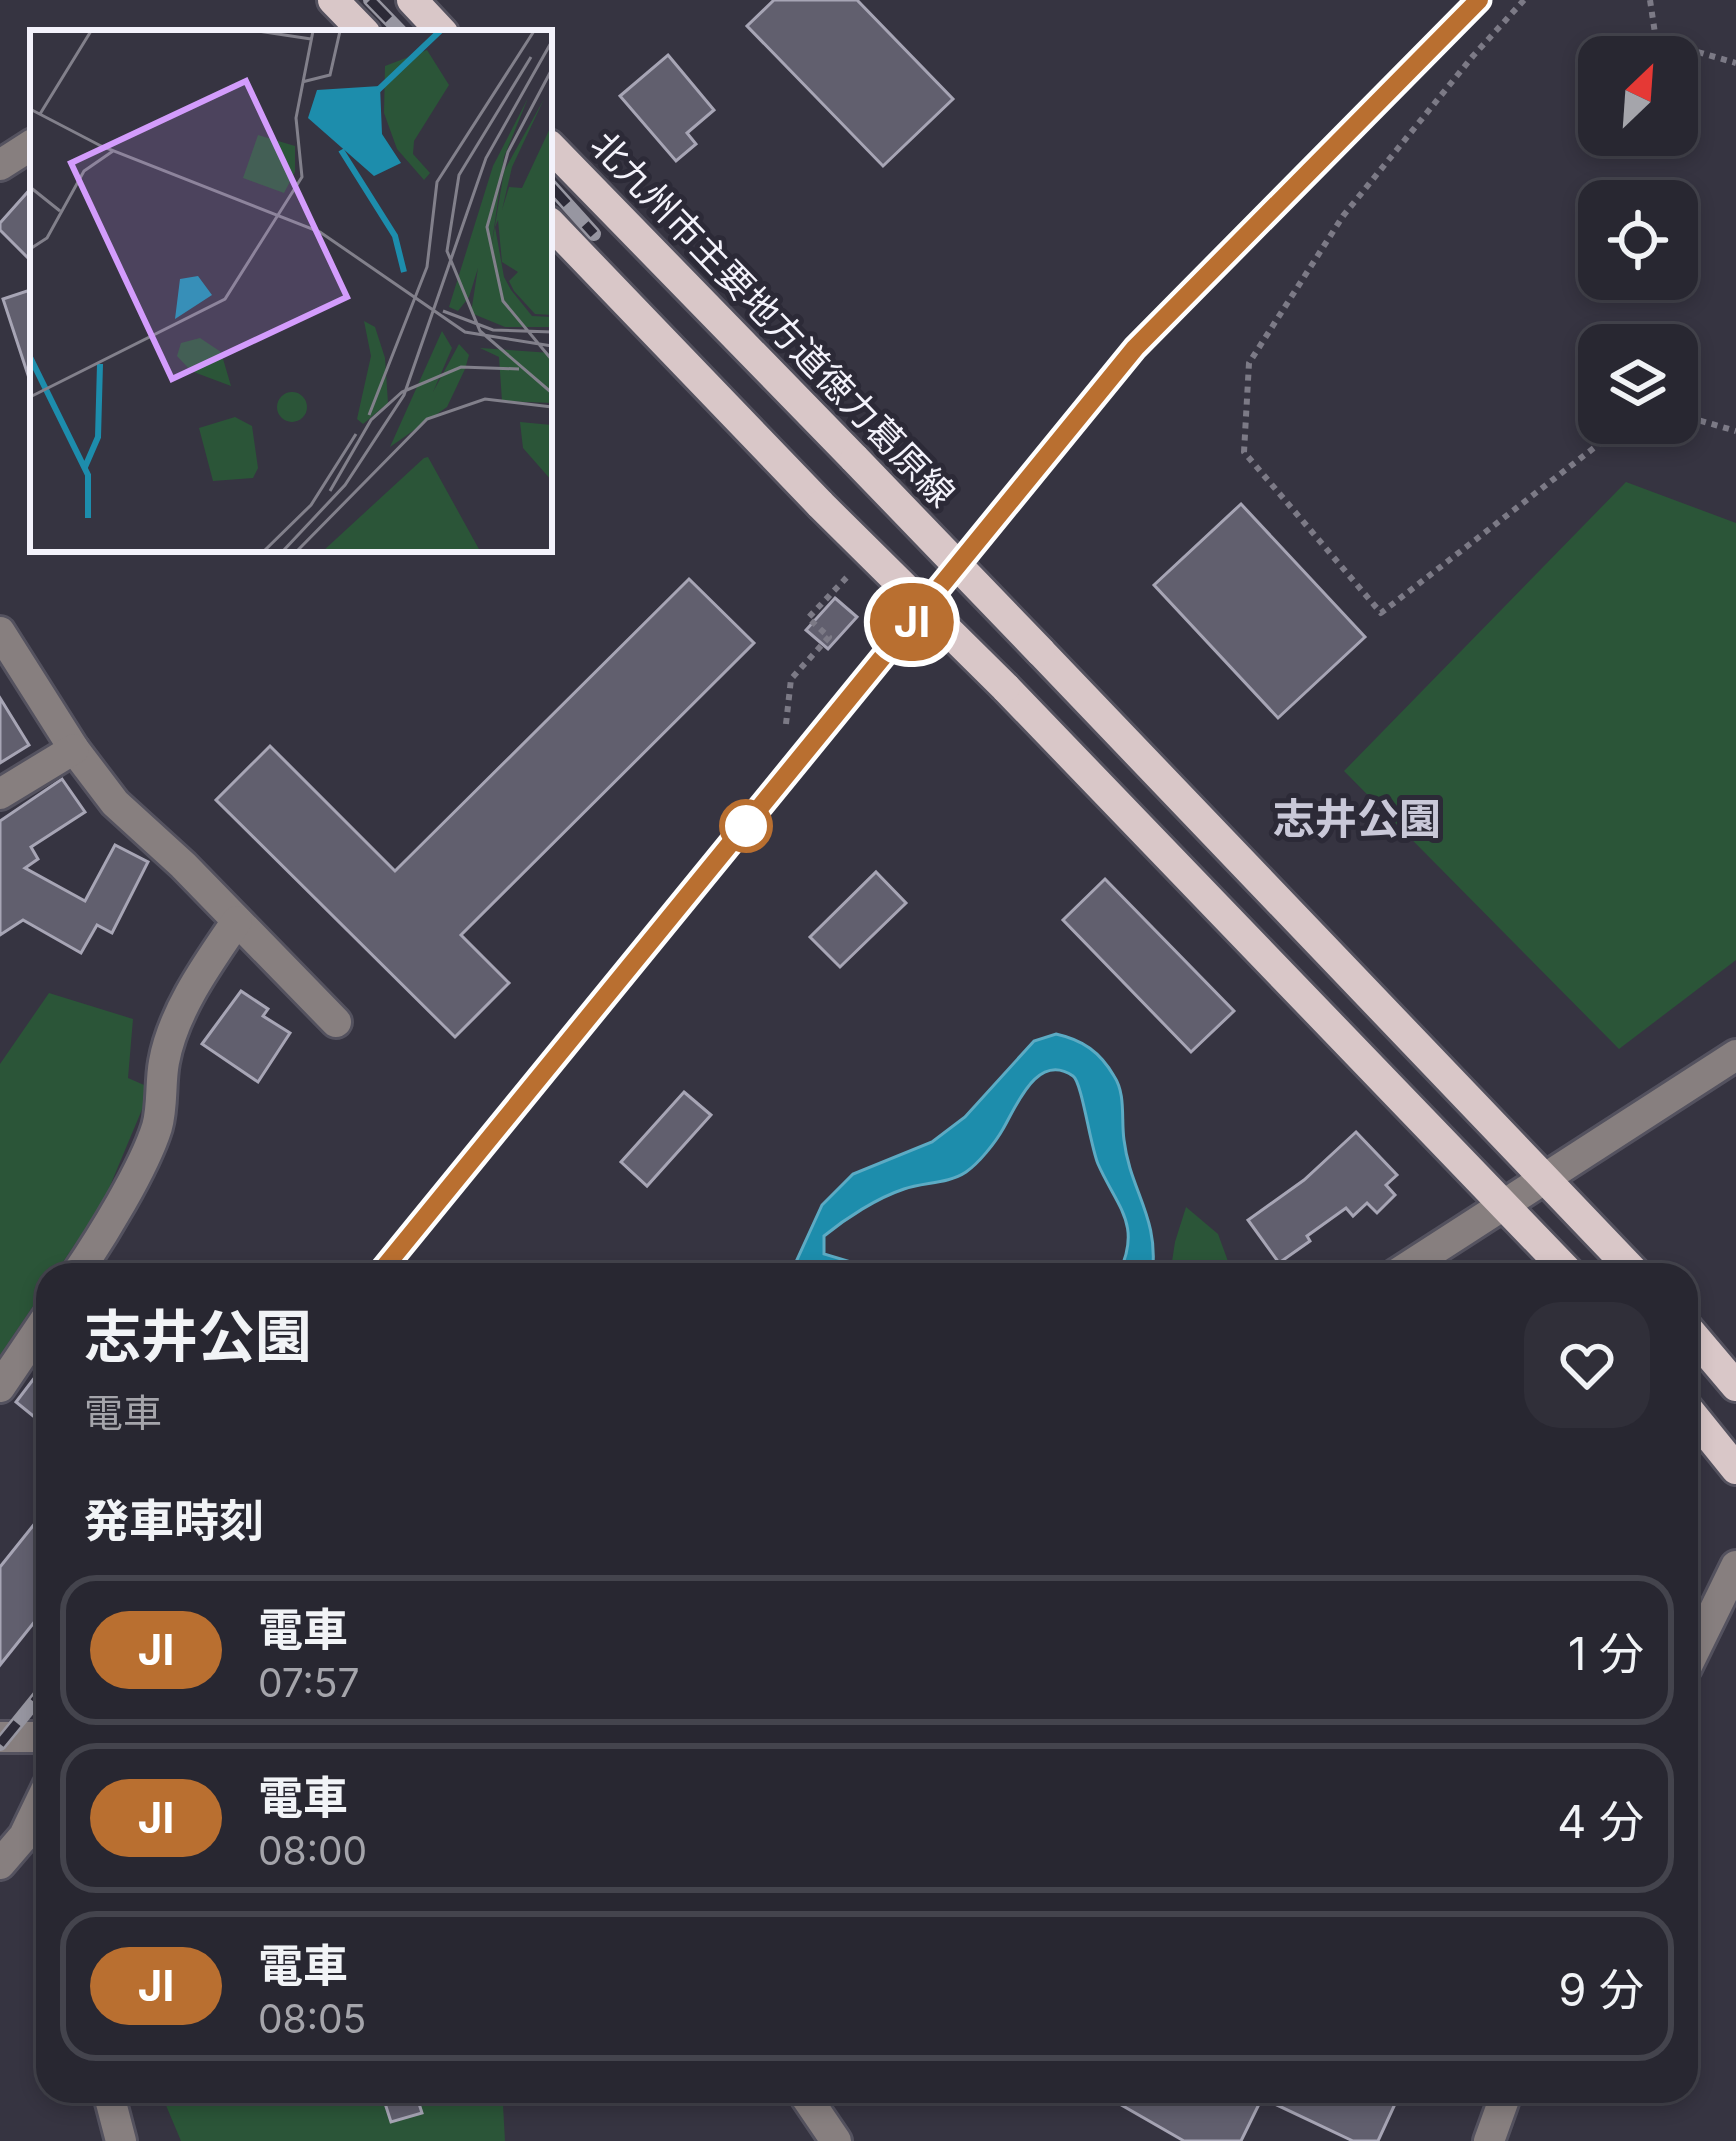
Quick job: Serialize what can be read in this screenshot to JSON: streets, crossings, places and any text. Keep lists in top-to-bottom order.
{
  "streets": {
    "main road": ["北九州市主要地方道徳力葛原線"]
  },
  "districts": ["志井公園"],
  "north": "top right",
  "page": {
    "on_map": "JI",
    "heading": [
      ["志井公園", "電車"],
      "発車時刻"
    ],
    "list": [
      {
        "mark": "JI",
        "name": "電車",
        "note": "07:57",
        "value": "1 分"
      },
      {
        "mark": "JI",
        "name": "電車",
        "note": "08:00",
        "value": "4 分"
      },
      {
        "mark": "JI",
        "name": "電車",
        "note": "08:05",
        "value": "9 分"
      }
    ]
  }
}
